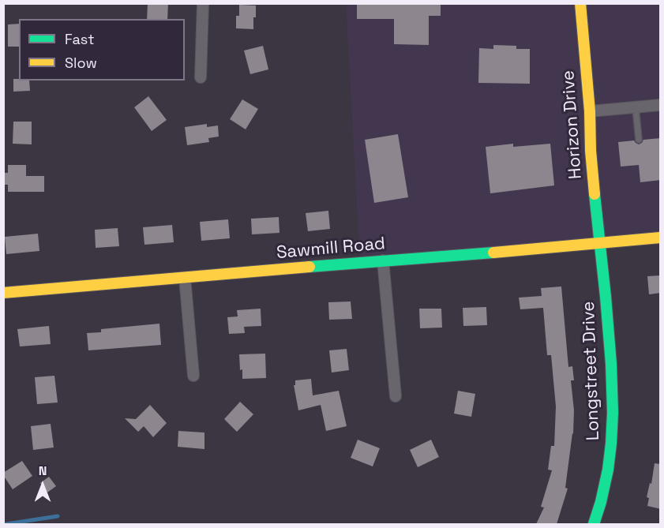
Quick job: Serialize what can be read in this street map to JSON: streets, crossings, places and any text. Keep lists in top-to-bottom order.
{
  "streets": {
    "street": ["Horizon Drive", "Sawmill Road", "Longstreet Drive"]
  },
  "crossings": [
    ["Horizon Drive", "Sawmill Road"],
    ["Horizon Drive", "Longstreet Drive"],
    ["Sawmill Road", "Longstreet Drive"]
  ],
  "legend": ["Fast", "Slow"],
  "north": "top"
}
